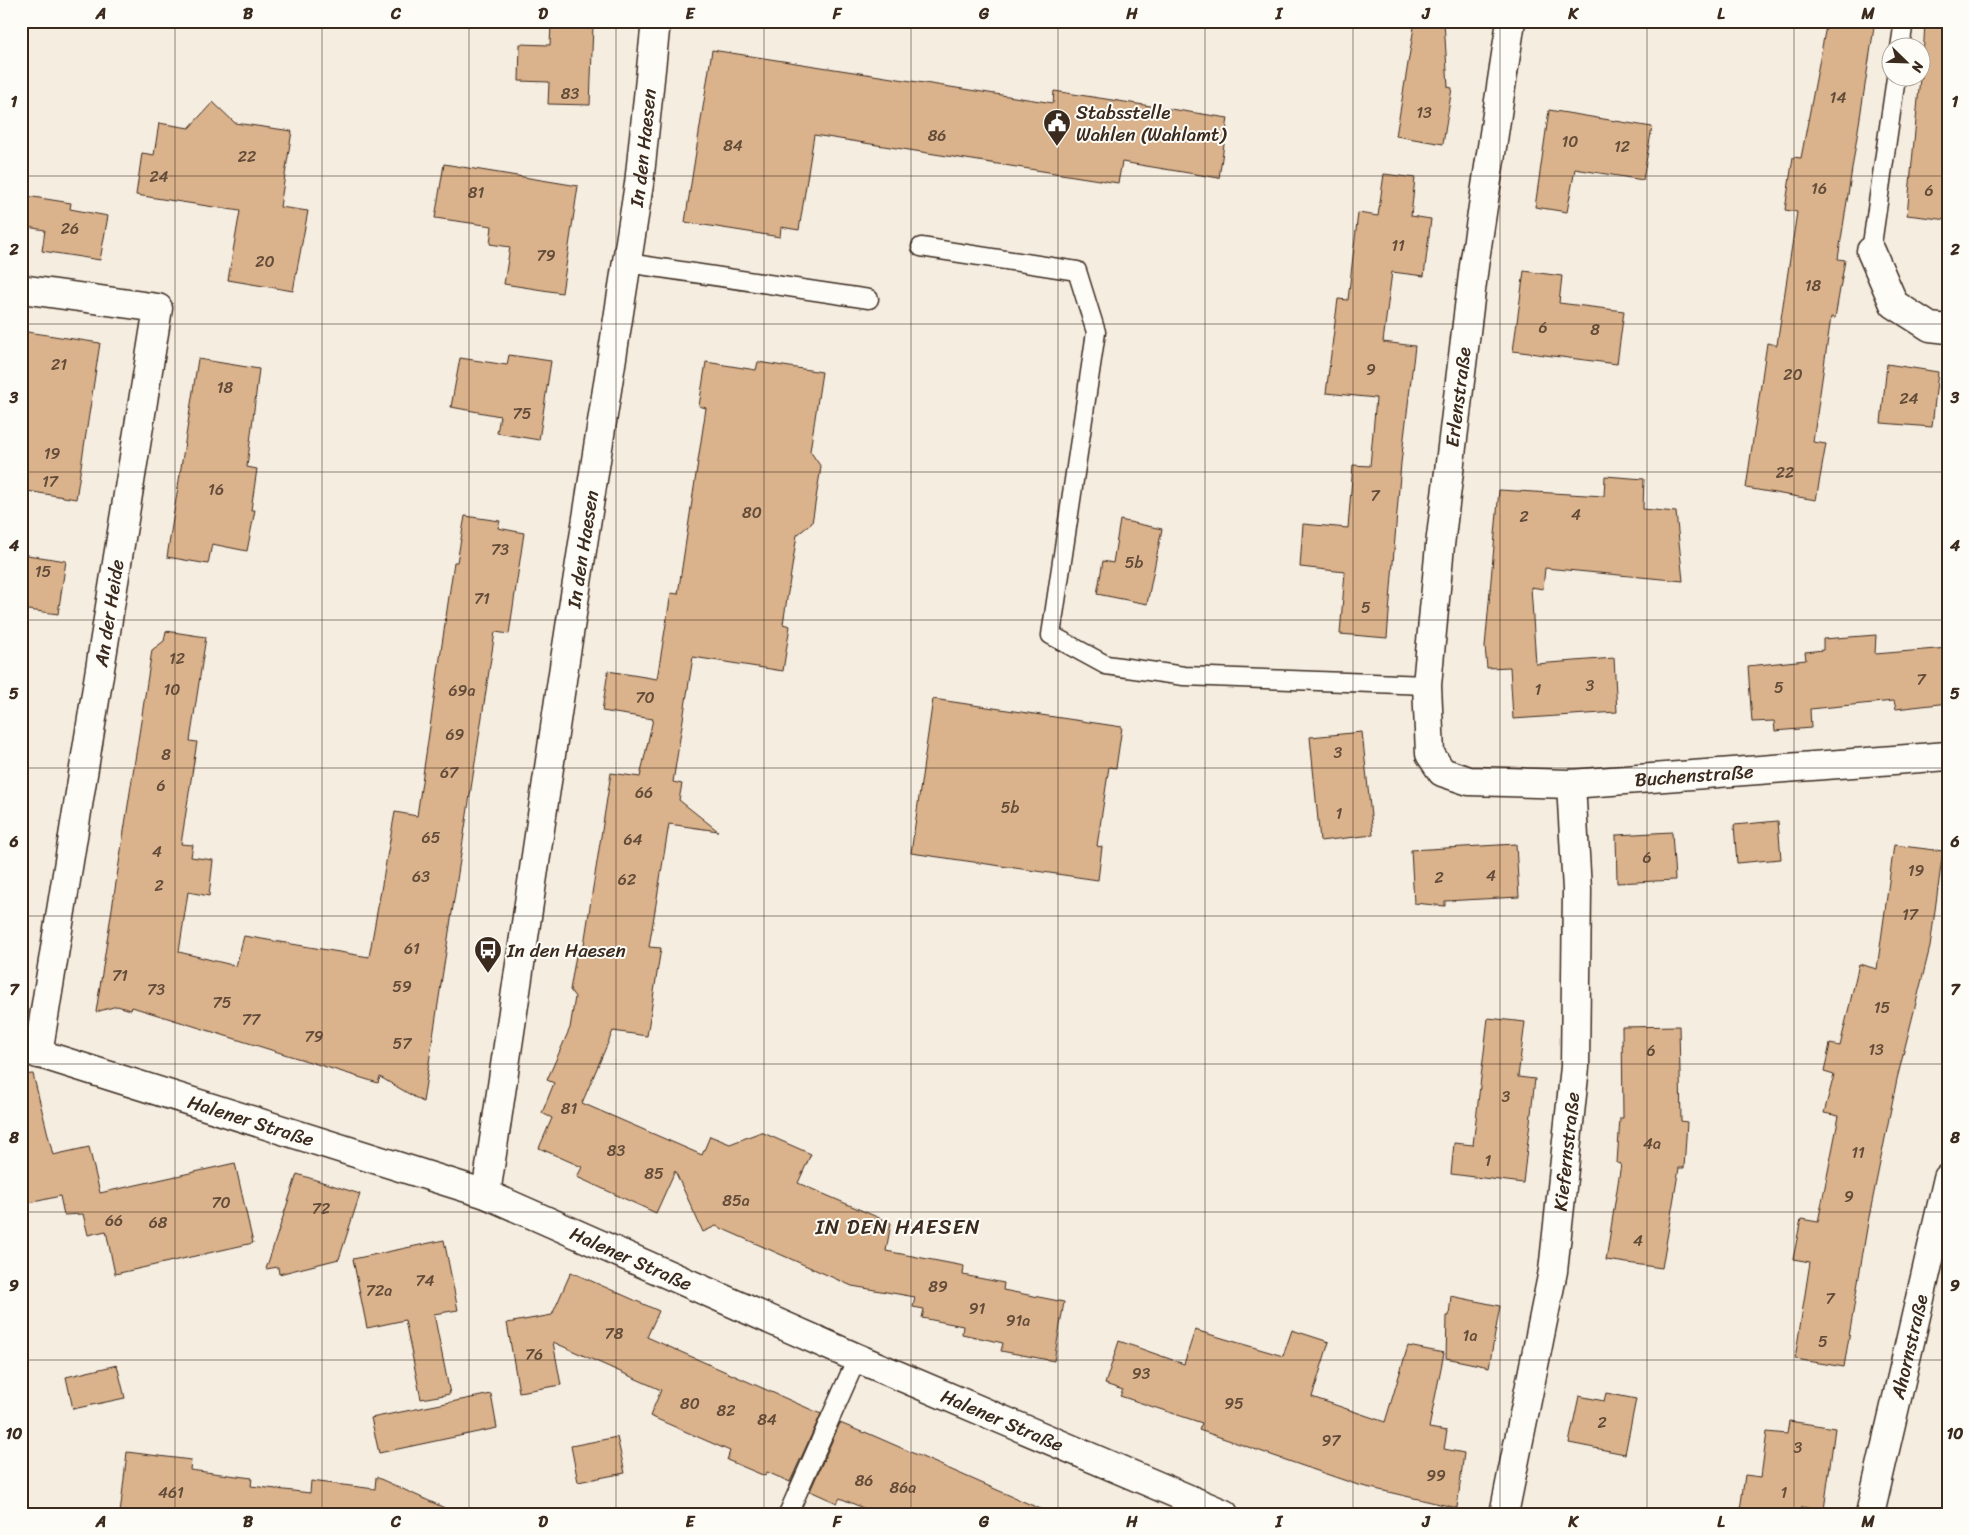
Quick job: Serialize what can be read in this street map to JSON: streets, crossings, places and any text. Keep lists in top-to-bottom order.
{
  "streets": {
    "street": [
      "In den Haesen",
      "Erlenstraße",
      "An der Heide",
      "Buchenstraße",
      "Halener Straße",
      "Kiefernstraße",
      "Ahornstraße"
    ]
  },
  "crossings": [
    ["In den Haesen", "Halener Straße"],
    ["Erlenstraße", "Buchenstraße"],
    ["An der Heide", "Halener Straße"],
    ["Buchenstraße", "Kiefernstraße"]
  ],
  "districts": ["IN DEN HAESEN"],
  "places": {
    "public building": ["Stabsstelle Wahlen (Wahlamt)"],
    "bus stop": ["In den Haesen"]
  },
  "house_numbers": [
    "83",
    "14",
    "13",
    "86",
    "10",
    "84",
    "12",
    "22",
    "24",
    "16",
    "6",
    "81",
    "26",
    "11",
    "79",
    "20",
    "18",
    "6",
    "8",
    "21",
    "9",
    "20",
    "18",
    "24",
    "75",
    "19",
    "22",
    "17",
    "16",
    "7",
    "80",
    "4",
    "2",
    "73",
    "5b",
    "15",
    "71",
    "5",
    "12",
    "7",
    "3",
    "5",
    "10",
    "1",
    "69a",
    "70",
    "69",
    "3",
    "8",
    "67",
    "6",
    "66",
    "5b",
    "1",
    "65",
    "64",
    "4",
    "6",
    "19",
    "4",
    "63",
    "2",
    "62",
    "2",
    "17",
    "61",
    "71",
    "59",
    "73",
    "75",
    "15",
    "77",
    "79",
    "57",
    "13",
    "6",
    "3",
    "81",
    "4a",
    "83",
    "11",
    "1",
    "85",
    "9",
    "85a",
    "70",
    "72",
    "66",
    "68",
    "4",
    "74",
    "89",
    "72a",
    "7",
    "91",
    "91a",
    "78",
    "1a",
    "5",
    "76",
    "93",
    "80",
    "95",
    "82",
    "84",
    "2",
    "97",
    "3",
    "99",
    "86",
    "86a",
    "461",
    "1"
  ],
  "north": "bottom right",
  "grid": {
    "columns": [
      "A",
      "B",
      "C",
      "D",
      "E",
      "F",
      "G",
      "H",
      "I",
      "J",
      "K",
      "L",
      "M"
    ],
    "rows": [
      "1",
      "2",
      "3",
      "4",
      "5",
      "6",
      "7",
      "8",
      "9",
      "10"
    ]
  }
}
